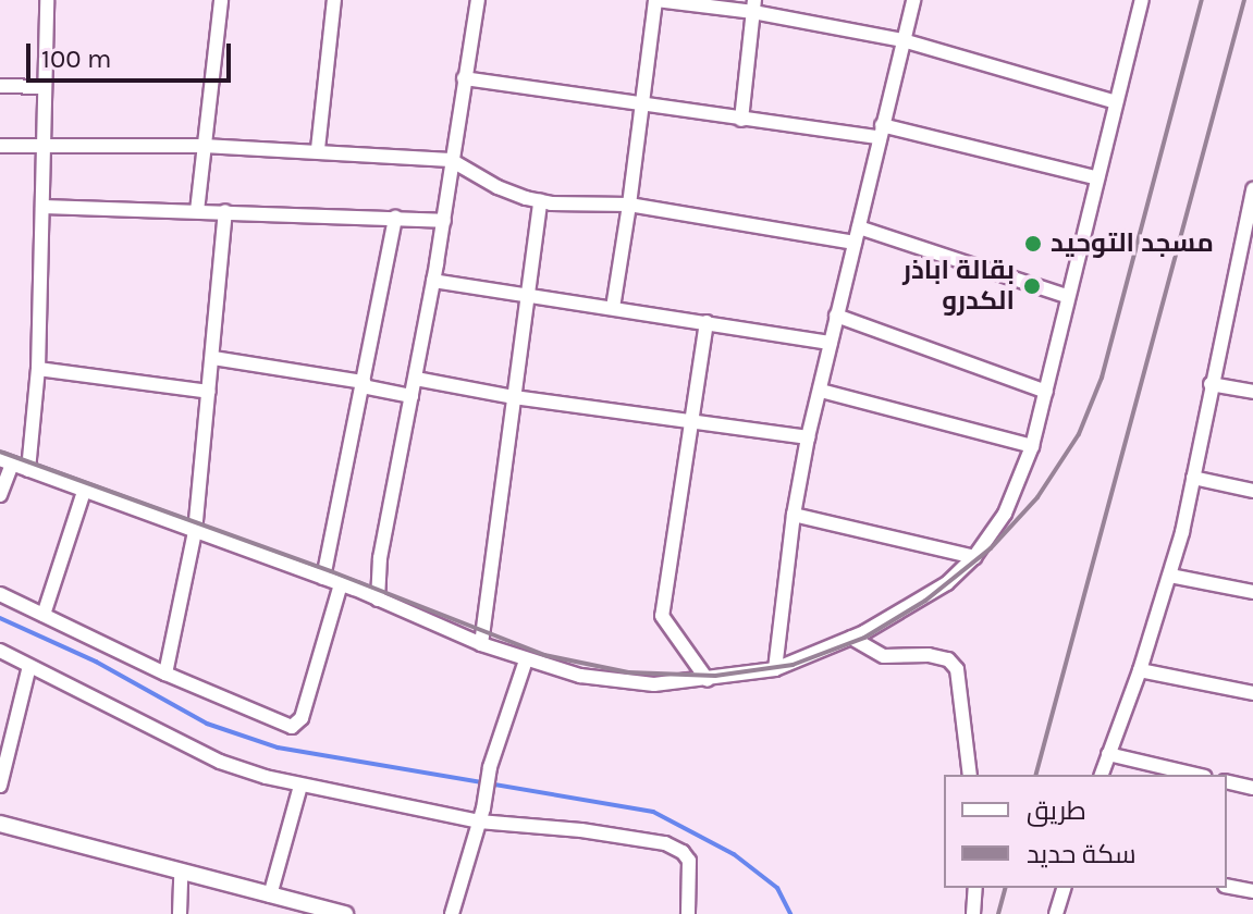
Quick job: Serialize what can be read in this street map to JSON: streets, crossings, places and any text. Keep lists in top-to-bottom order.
{
  "places": ["مسجد التوحيد", "بقالة اباذر الكدرو"],
  "legend": ["طريق", "سكة حديد"],
  "scale_bar": "100 m"
}
